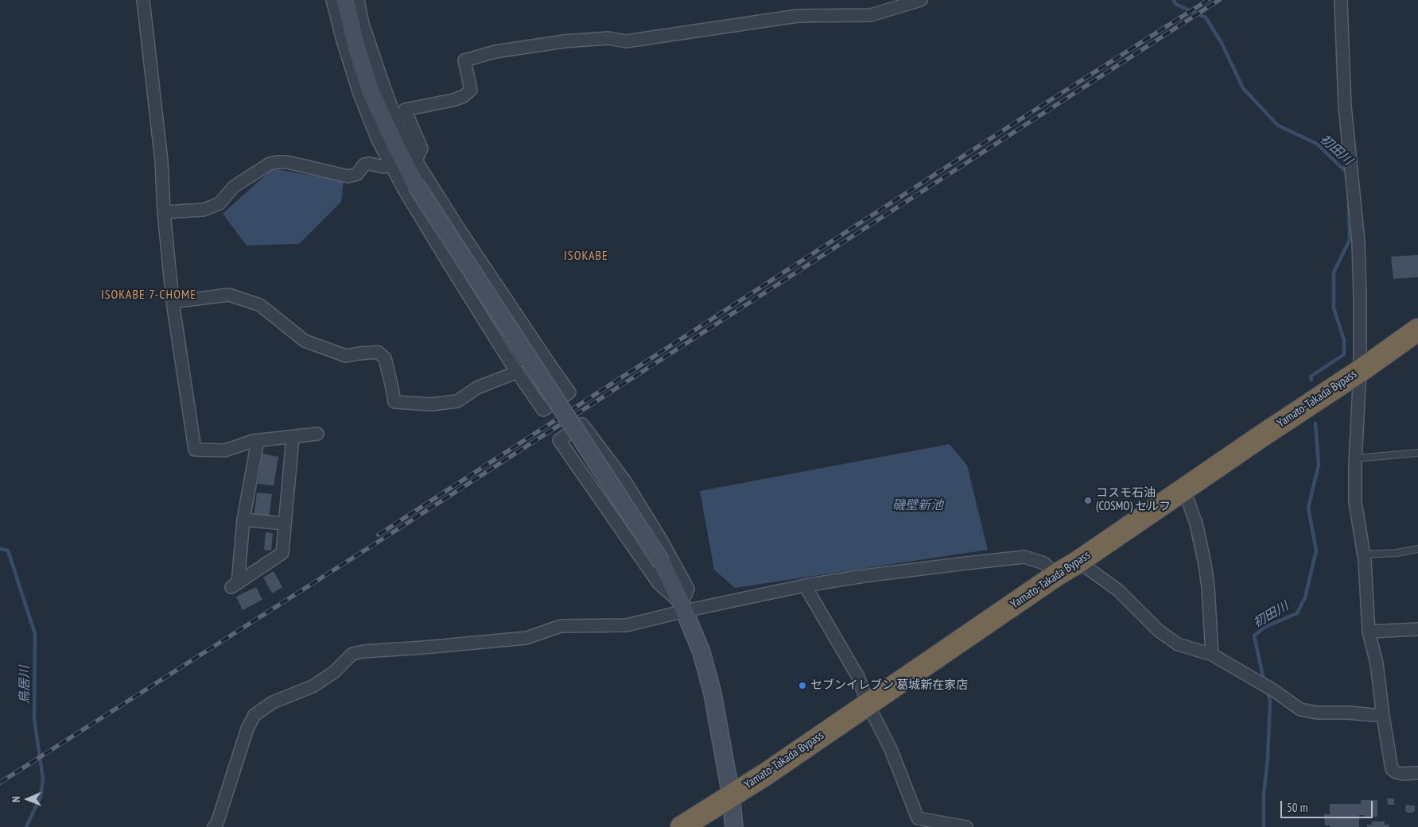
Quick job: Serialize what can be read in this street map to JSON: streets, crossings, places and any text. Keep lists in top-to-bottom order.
{
  "streets": {
    "highway": ["Yamato-Takada Bypass"]
  },
  "districts": ["ISOKABE", "ISOKABE 7-CHOME"],
  "water": ["初田川", "磯壁新池", "鳥居川"],
  "places": ["コスモ石油 (COSMO) セルフ", "セブンイレブン 葛城新在家店"],
  "scale_bar": "50 m",
  "north": "left"
}
